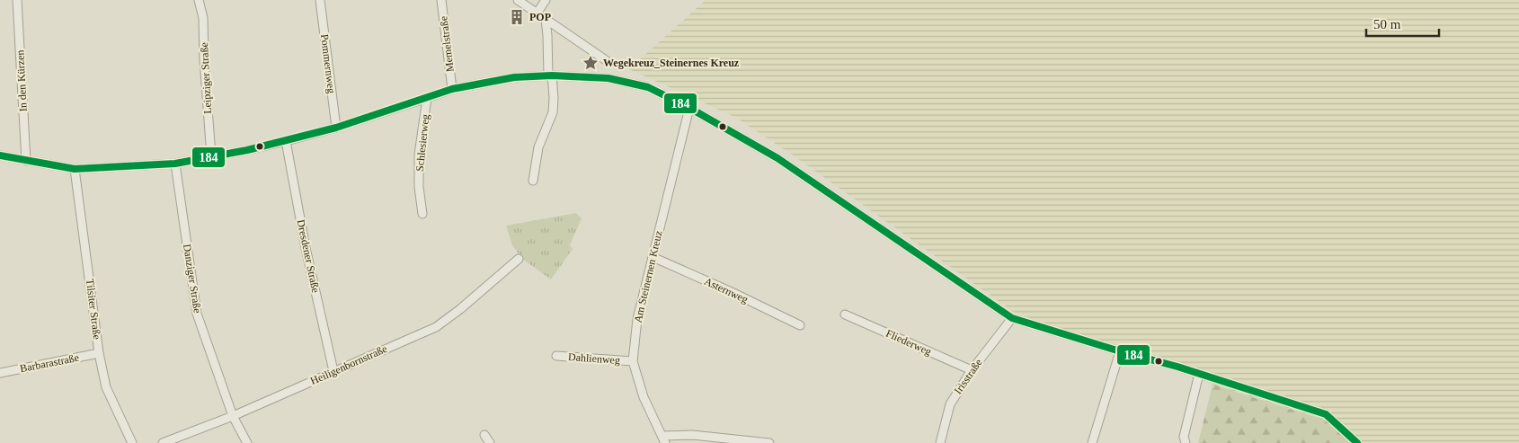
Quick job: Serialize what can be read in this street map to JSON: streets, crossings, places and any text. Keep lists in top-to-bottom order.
{
  "streets": {
    "street": [
      "Memelstraße",
      "Pommernweg",
      "Leipziger Straße",
      "In den Kürzen",
      "Schlesierweg",
      "Dresdener Straße",
      "Am Steinernen Kreuz",
      "Danziger Straße",
      "Asternweg",
      "Tilsiter Straße",
      "Fliederweg",
      "Dahlienweg",
      "Barbarastraße",
      "Heiligenbornstraße",
      "Irisstraße"
    ]
  },
  "crossings": [
    ["Dresdener Straße", "Heiligenbornstraße"],
    ["Am Steinernen Kreuz", "Asternweg"],
    ["Am Steinernen Kreuz", "Dahlienweg"],
    ["Danziger Straße", "Heiligenbornstraße"],
    ["Tilsiter Straße", "Barbarastraße"],
    ["Fliederweg", "Irisstraße"]
  ],
  "places": {
    "building": ["POP"],
    "place": ["Wegekreuz_Steinernes Kreuz"]
  },
  "lines": ["transit line 184"],
  "scale_bar": "50 m"
}
